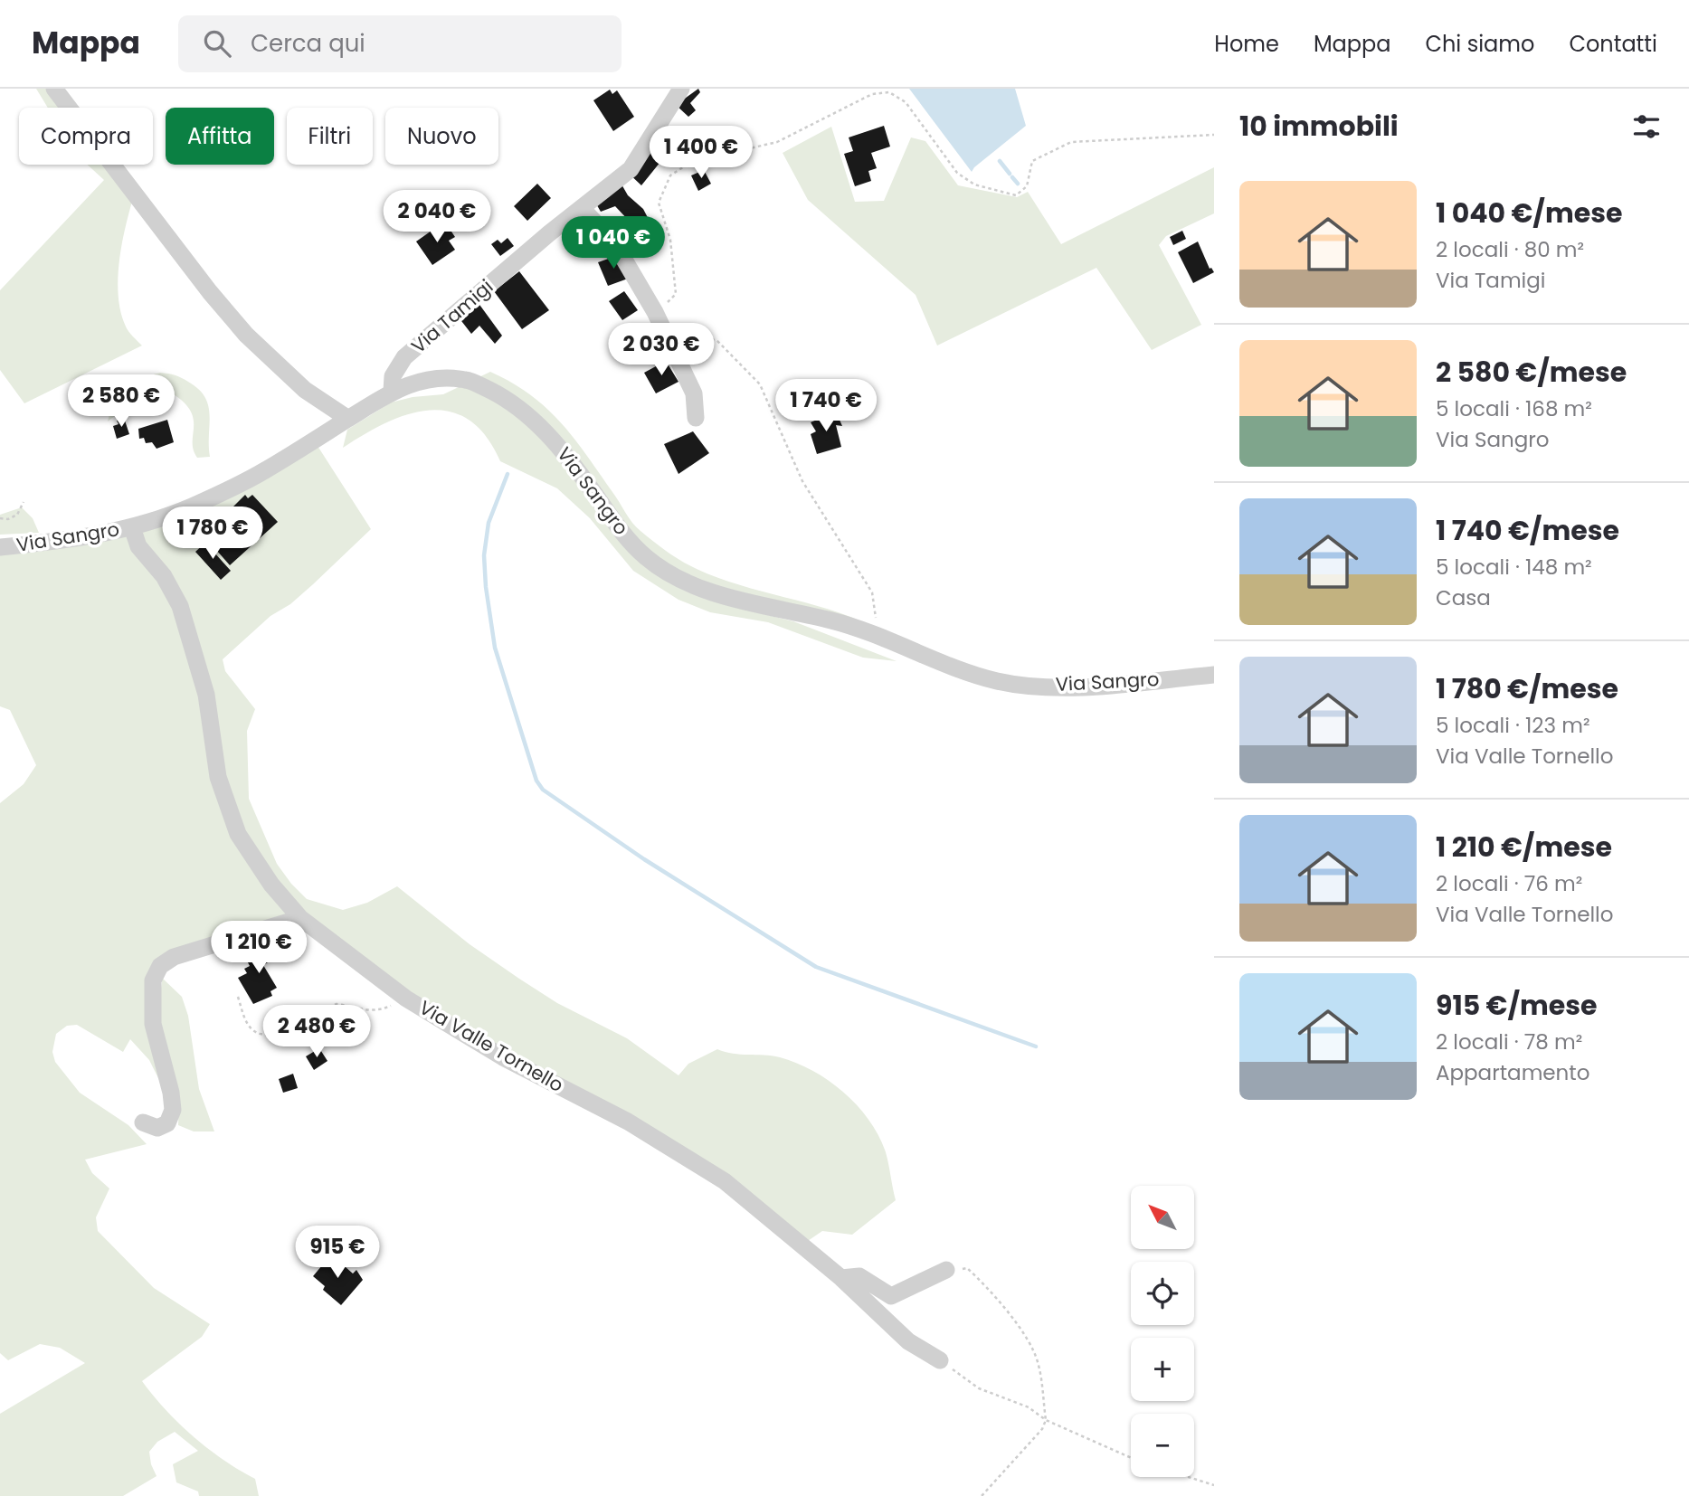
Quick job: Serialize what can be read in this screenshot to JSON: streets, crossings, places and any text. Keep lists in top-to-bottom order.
{
  "streets": {
    "street": ["Via Tamigi", "Via Sangro", "Via Valle Tornello"]
  },
  "crossings": [
    ["Via Tamigi", "Via Sangro"],
    ["Via Sangro", "Via Valle Tornello"]
  ],
  "north": "top left",
  "page": {
    "header": "Mappa",
    "search": "Cerca qui",
    "nav": [
      "Home",
      "Mappa",
      "Chi siamo",
      "Contatti"
    ],
    "heading": "10 immobili",
    "chip": [
      "Compra",
      "Affitta",
      "Filtri",
      "Nuovo"
    ],
    "price": [
      "1 400 €",
      "2 040 €",
      "1 040 €",
      "2 030 €",
      "2 580 €",
      "1 740 €",
      "1 780 €",
      "1 210 €",
      "2 480 €",
      "915 €"
    ],
    "list": [
      {
        "name": "1 040 €/mese",
        "note": "2 locali · 80 m² · Via Tamigi"
      },
      {
        "name": "2 580 €/mese",
        "note": "5 locali · 168 m² · Via Sangro"
      },
      {
        "name": "1 740 €/mese",
        "note": "5 locali · 148 m² · Casa"
      },
      {
        "name": "1 780 €/mese",
        "note": "5 locali · 123 m² · Via Valle Tornello"
      },
      {
        "name": "1 210 €/mese",
        "note": "2 locali · 76 m² · Via Valle Tornello"
      },
      {
        "name": "915 €/mese",
        "note": "2 locali · 78 m² · Appartamento"
      }
    ],
    "map_buttons": ["+", "−"]
  }
}
